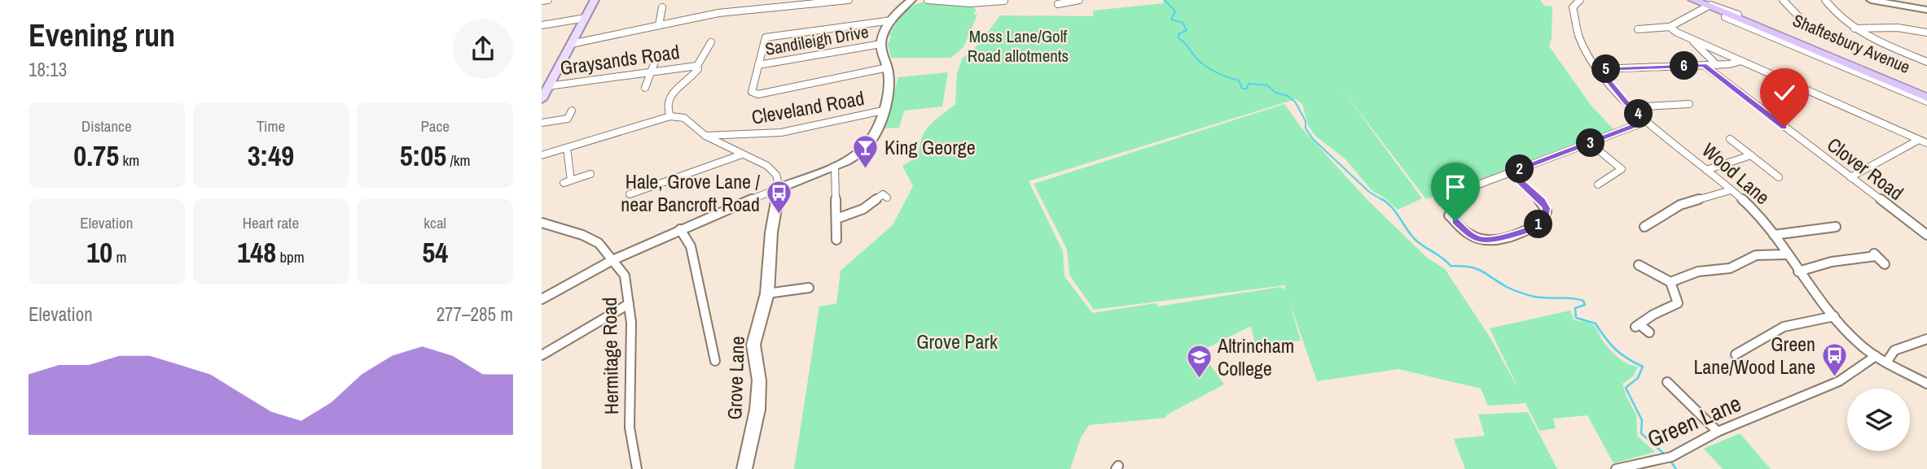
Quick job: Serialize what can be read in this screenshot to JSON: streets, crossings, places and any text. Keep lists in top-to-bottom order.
{
  "streets": {
    "highway": ["Shaftesbury Avenue"],
    "street": [
      "Sandileigh Drive",
      "Graysands Road",
      "Cleveland Road",
      "Clover Road",
      "Wood Lane",
      "Hermitage Road",
      "Grove Lane",
      "Green Lane"
    ]
  },
  "crossings": [
    ["Wood Lane", "Green Lane"]
  ],
  "parks": ["Moss Lane/Golf Road allotments", "Grove Park"],
  "places": {
    "bar": ["King George"],
    "bus stop": ["Hale, Grove Lane / near Bancroft Road", "Green Lane/Wood Lane"],
    "school or university": ["Altrincham College"]
  },
  "page": {
    "heading": ["Evening run", "18:13"],
    "pins": [
      "6",
      "5",
      "4",
      "3",
      "2",
      "1"
    ],
    "stats": [
      ["Distance", "0.75 km"],
      ["Time", "3:49"],
      ["Pace", "5:05 /km"],
      ["Elevation", "10 m"],
      ["Heart rate", "148 bpm"],
      ["kcal", "54"]
    ],
    "chart": ["Elevation", "277–285 m"]
  }
}
